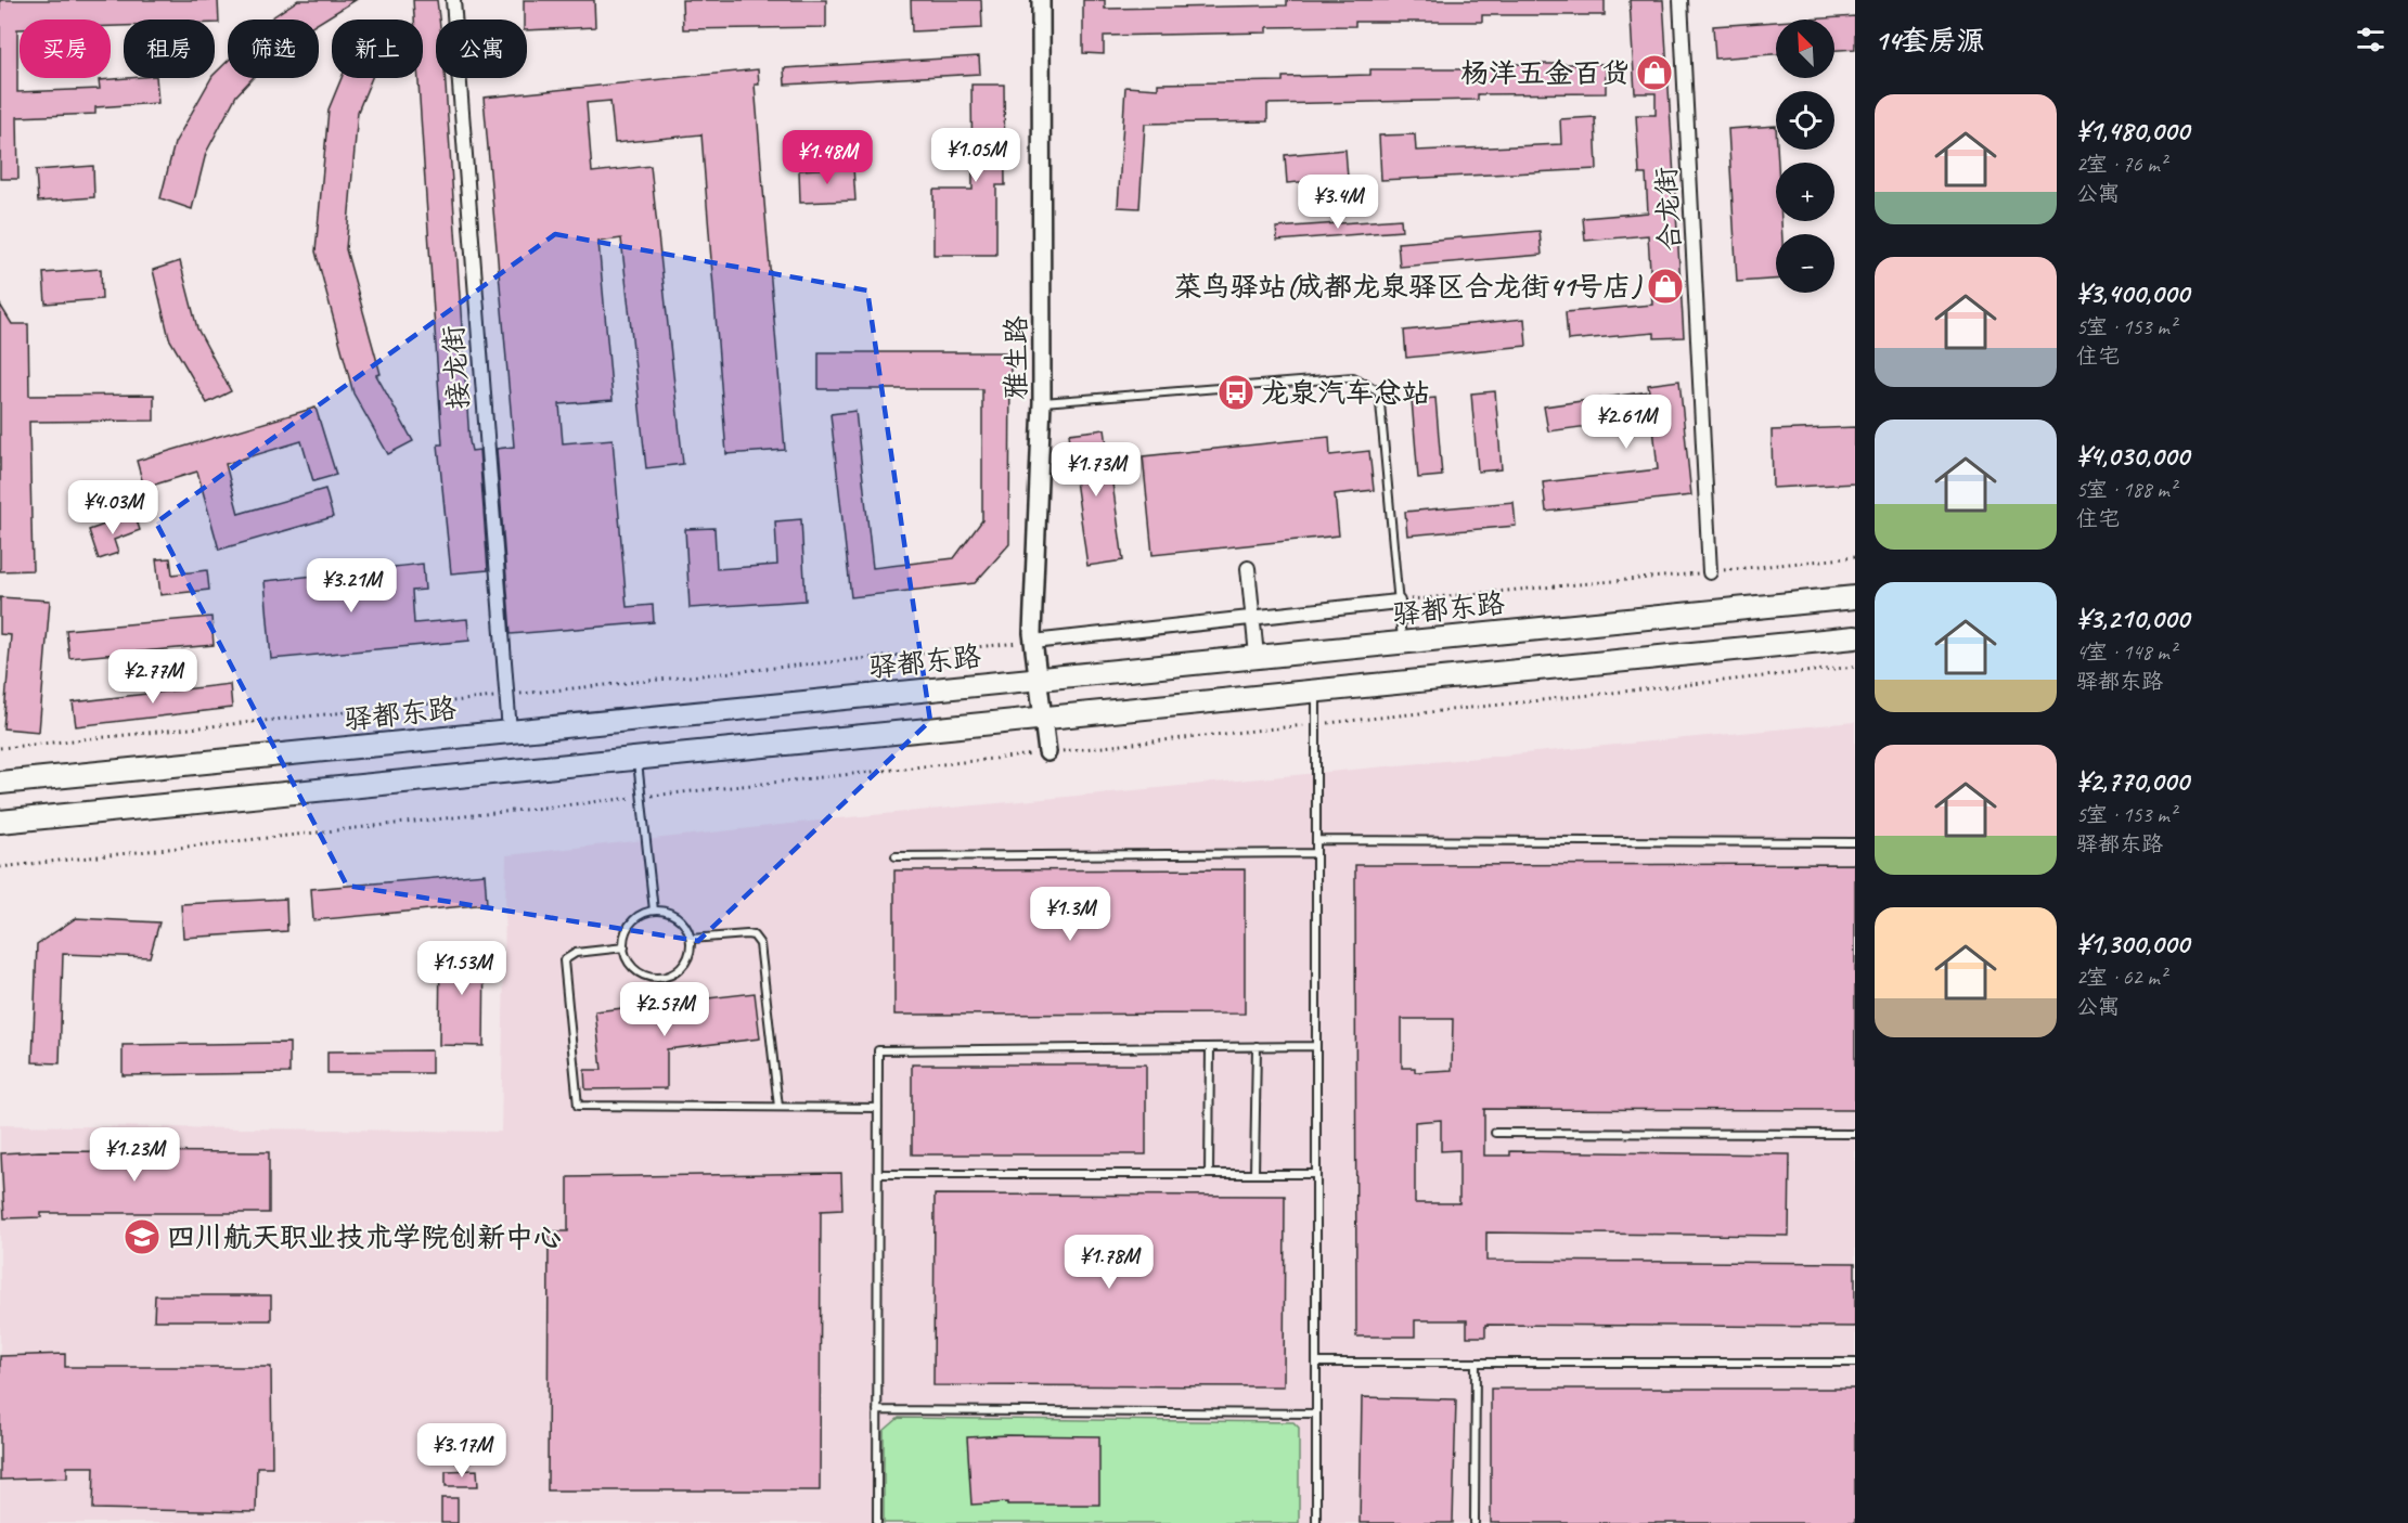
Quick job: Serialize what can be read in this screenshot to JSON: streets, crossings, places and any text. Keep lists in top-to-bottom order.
{
  "streets": {
    "highway": ["驿都东路"],
    "street": ["合龙街", "雅生路", "接龙街"]
  },
  "crossings": [
    ["雅生路", "驿都东路"],
    ["接龙街", "驿都东路"]
  ],
  "places": {
    "shop": ["杨洋五金百货", "菜鸟驿站(成都龙泉驿区合龙街41号店)"],
    "bus stop": ["龙泉汽车总站"],
    "school or university": ["四川航天职业技术学院创新中心"]
  },
  "north": "top left",
  "page": {
    "heading": "14套房源",
    "map_buttons": ["+", "−"],
    "chip": [
      "买房",
      "租房",
      "筛选",
      "新上",
      "公寓"
    ],
    "list": [
      {
        "name": "¥1,480,000",
        "note": "2室 · 76 m² · 公寓"
      },
      {
        "name": "¥3,400,000",
        "note": "5室 · 153 m² · 住宅"
      },
      {
        "name": "¥4,030,000",
        "note": "5室 · 188 m² · 住宅"
      },
      {
        "name": "¥3,210,000",
        "note": "4室 · 148 m² · 驿都东路"
      },
      {
        "name": "¥2,770,000",
        "note": "5室 · 153 m² · 驿都东路"
      },
      {
        "name": "¥1,300,000",
        "note": "2室 · 62 m² · 公寓"
      }
    ],
    "price": [
      "¥1.05M",
      "¥1.48M",
      "¥3.4M",
      "¥2.61M",
      "¥1.73M",
      "¥4.03M",
      "¥3.21M",
      "¥2.77M",
      "¥1.3M",
      "¥1.53M",
      "¥2.57M",
      "¥1.23M",
      "¥1.78M",
      "¥3.17M"
    ]
  }
}
